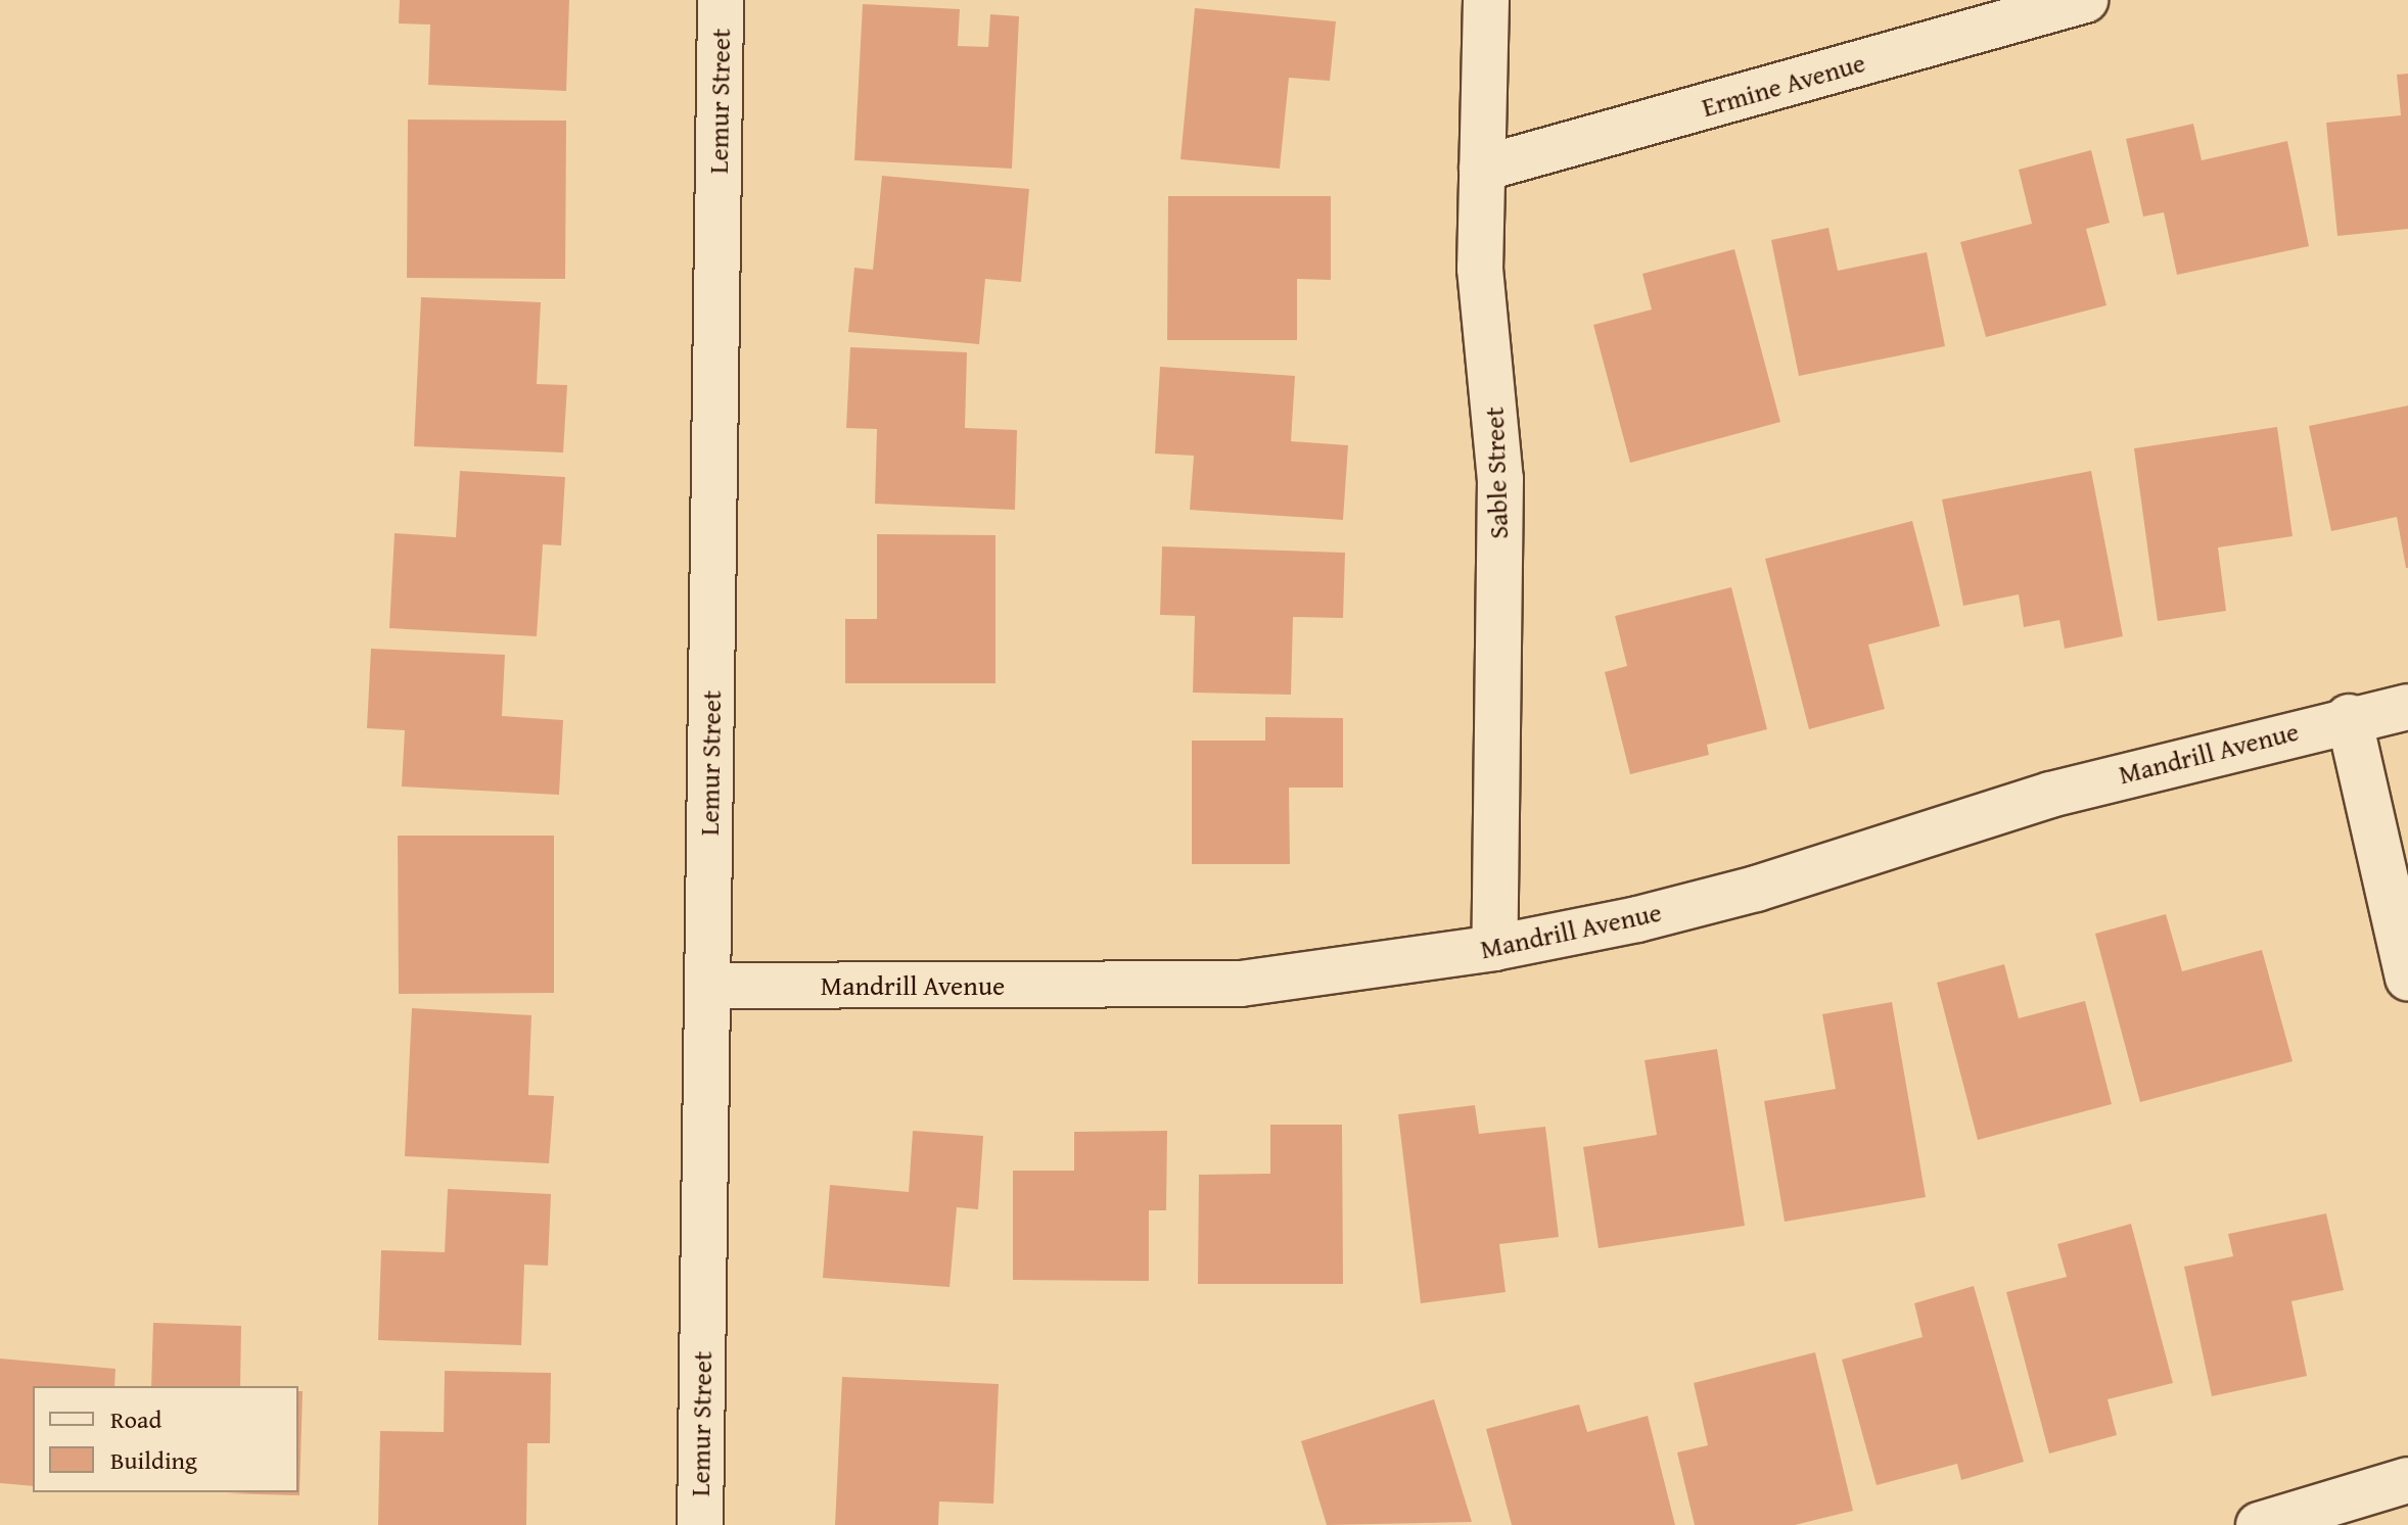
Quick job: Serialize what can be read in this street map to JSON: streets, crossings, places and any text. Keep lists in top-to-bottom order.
{
  "streets": {
    "street": [
      "Ermine Avenue",
      "Lemur Street",
      "Sable Street",
      "Mandrill Avenue"
    ]
  },
  "crossings": [
    ["Ermine Avenue", "Sable Street"],
    ["Lemur Street", "Mandrill Avenue"],
    ["Sable Street", "Mandrill Avenue"]
  ],
  "legend": ["Road", "Building"]
}
